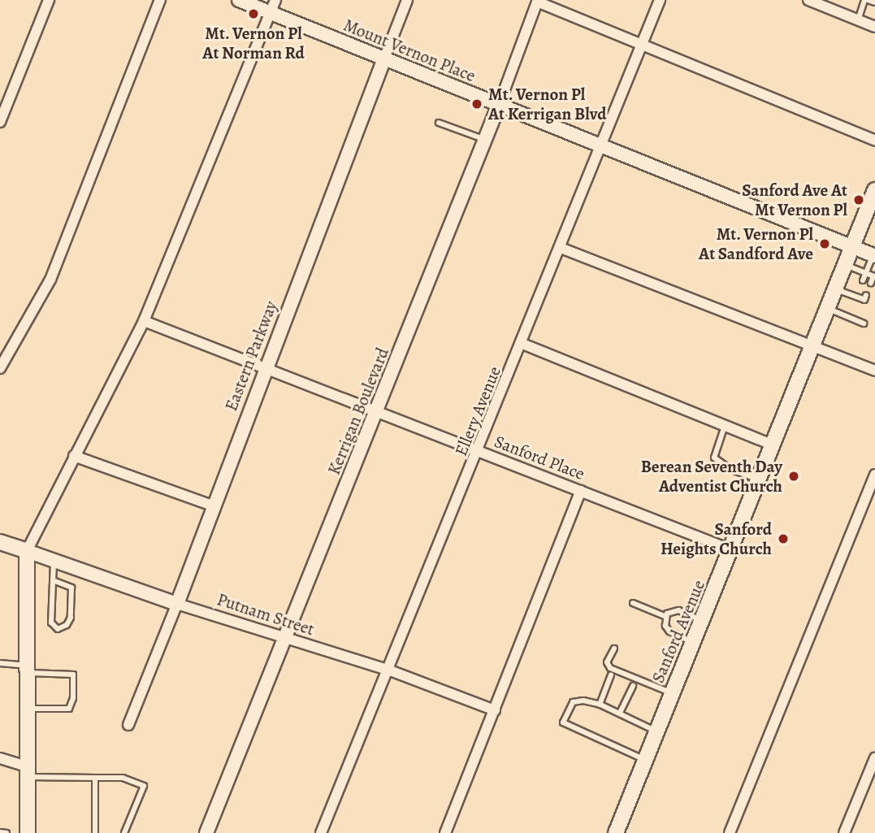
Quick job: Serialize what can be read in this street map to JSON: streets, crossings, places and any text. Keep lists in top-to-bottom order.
{
  "streets": {
    "main road": ["Sanford Avenue"],
    "street": [
      "Mount Vernon Place",
      "Eastern Parkway",
      "Kerrigan Boulevard",
      "Ellery Avenue",
      "Sanford Place",
      "Putnam Street"
    ]
  },
  "crossings": [
    ["Mount Vernon Place", "Eastern Parkway"],
    ["Mount Vernon Place", "Kerrigan Boulevard"],
    ["Mount Vernon Place", "Ellery Avenue"],
    ["Mount Vernon Place", "Sanford Avenue"],
    ["Eastern Parkway", "Sanford Place"],
    ["Eastern Parkway", "Putnam Street"],
    ["Kerrigan Boulevard", "Sanford Place"],
    ["Kerrigan Boulevard", "Putnam Street"],
    ["Ellery Avenue", "Sanford Place"],
    ["Ellery Avenue", "Putnam Street"],
    ["Sanford Place", "Sanford Avenue"]
  ],
  "places": [
    "Mt. Vernon Pl At Norman Rd",
    "Mt. Vernon Pl At Kerrigan Blvd",
    "Sanford Ave At Mt Vernon Pl",
    "Mt. Vernon Pl At Sandford Ave",
    "Berean Seventh Day Adventist Church",
    "Sanford Heights Church"
  ]
}
